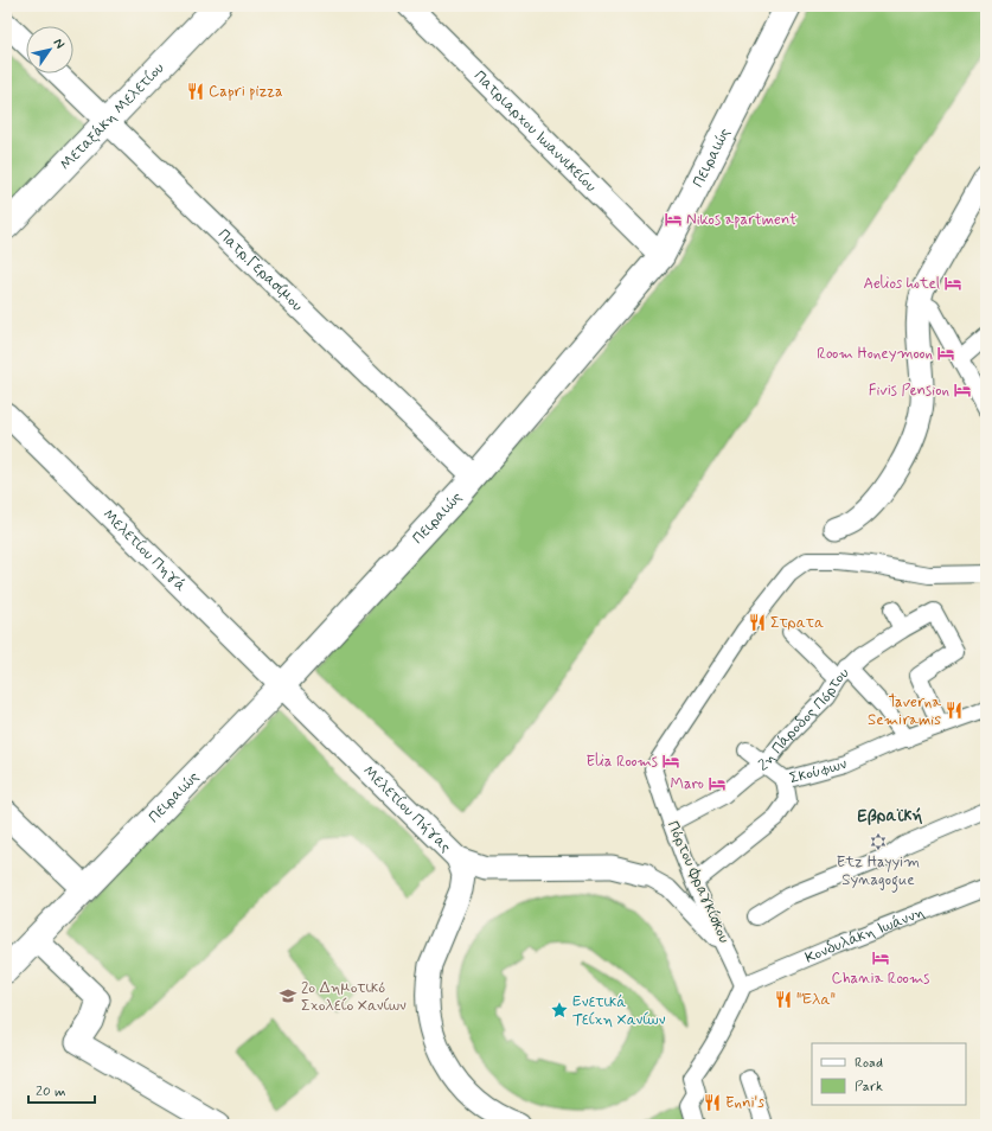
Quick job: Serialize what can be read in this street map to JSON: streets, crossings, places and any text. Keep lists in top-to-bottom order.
{
  "streets": {
    "street": [
      "Μεταξάκη Μελετίου",
      "Πατριαρχου Ιωαννικείου",
      "Πειραιώς",
      "Πατρ.Γερασίμου",
      "Μελετίου Πηγά",
      "2η Πάροδος Πόρτου",
      "Σκούφων",
      "Μελετίου Πήγας",
      "Πόρτου Φραγκίσκου",
      "Κονδυλάκη Ιωάννη"
    ]
  },
  "crossings": [
    ["Μεταξάκη Μελετίου", "Πατρ.Γερασίμου"],
    ["Πατριαρχου Ιωαννικείου", "Πειραιώς"],
    ["Πειραιώς", "Πατρ.Γερασίμου"],
    ["Πειραιώς", "Μελετίου Πηγά"],
    ["Πειραιώς", "Μελετίου Πήγας"],
    ["Μελετίου Πηγά", "Μελετίου Πήγας"],
    ["2η Πάροδος Πόρτου", "Σκούφων"],
    ["2η Πάροδος Πόρτου", "Πόρτου Φραγκίσκου"],
    ["Σκούφων", "Πόρτου Φραγκίσκου"],
    ["Πόρτου Φραγκίσκου", "Κονδυλάκη Ιωάννη"]
  ],
  "districts": ["Εβραϊκή"],
  "places": {
    "restaurant": [
      "Capri pizza",
      "Στρατα",
      "Taverna Semiramis",
      "\"Έλα\"",
      "Enni's"
    ],
    "hotel": [
      "Nikos apartment",
      "Aelios hotel",
      "Room Honeymoon",
      "Fivis Pension",
      "Elia Rooms",
      "Maro",
      "Chania Rooms"
    ],
    "synagogue": ["Etz Hayyim Synagogue"],
    "school or university": ["2ο Δημοτικό Σχολείο Χανίων"],
    "place": ["Ενετικά Τείχη Χανίων"]
  },
  "legend": ["Road", "Park"],
  "scale_bar": "20 m",
  "north": "top right"
}
